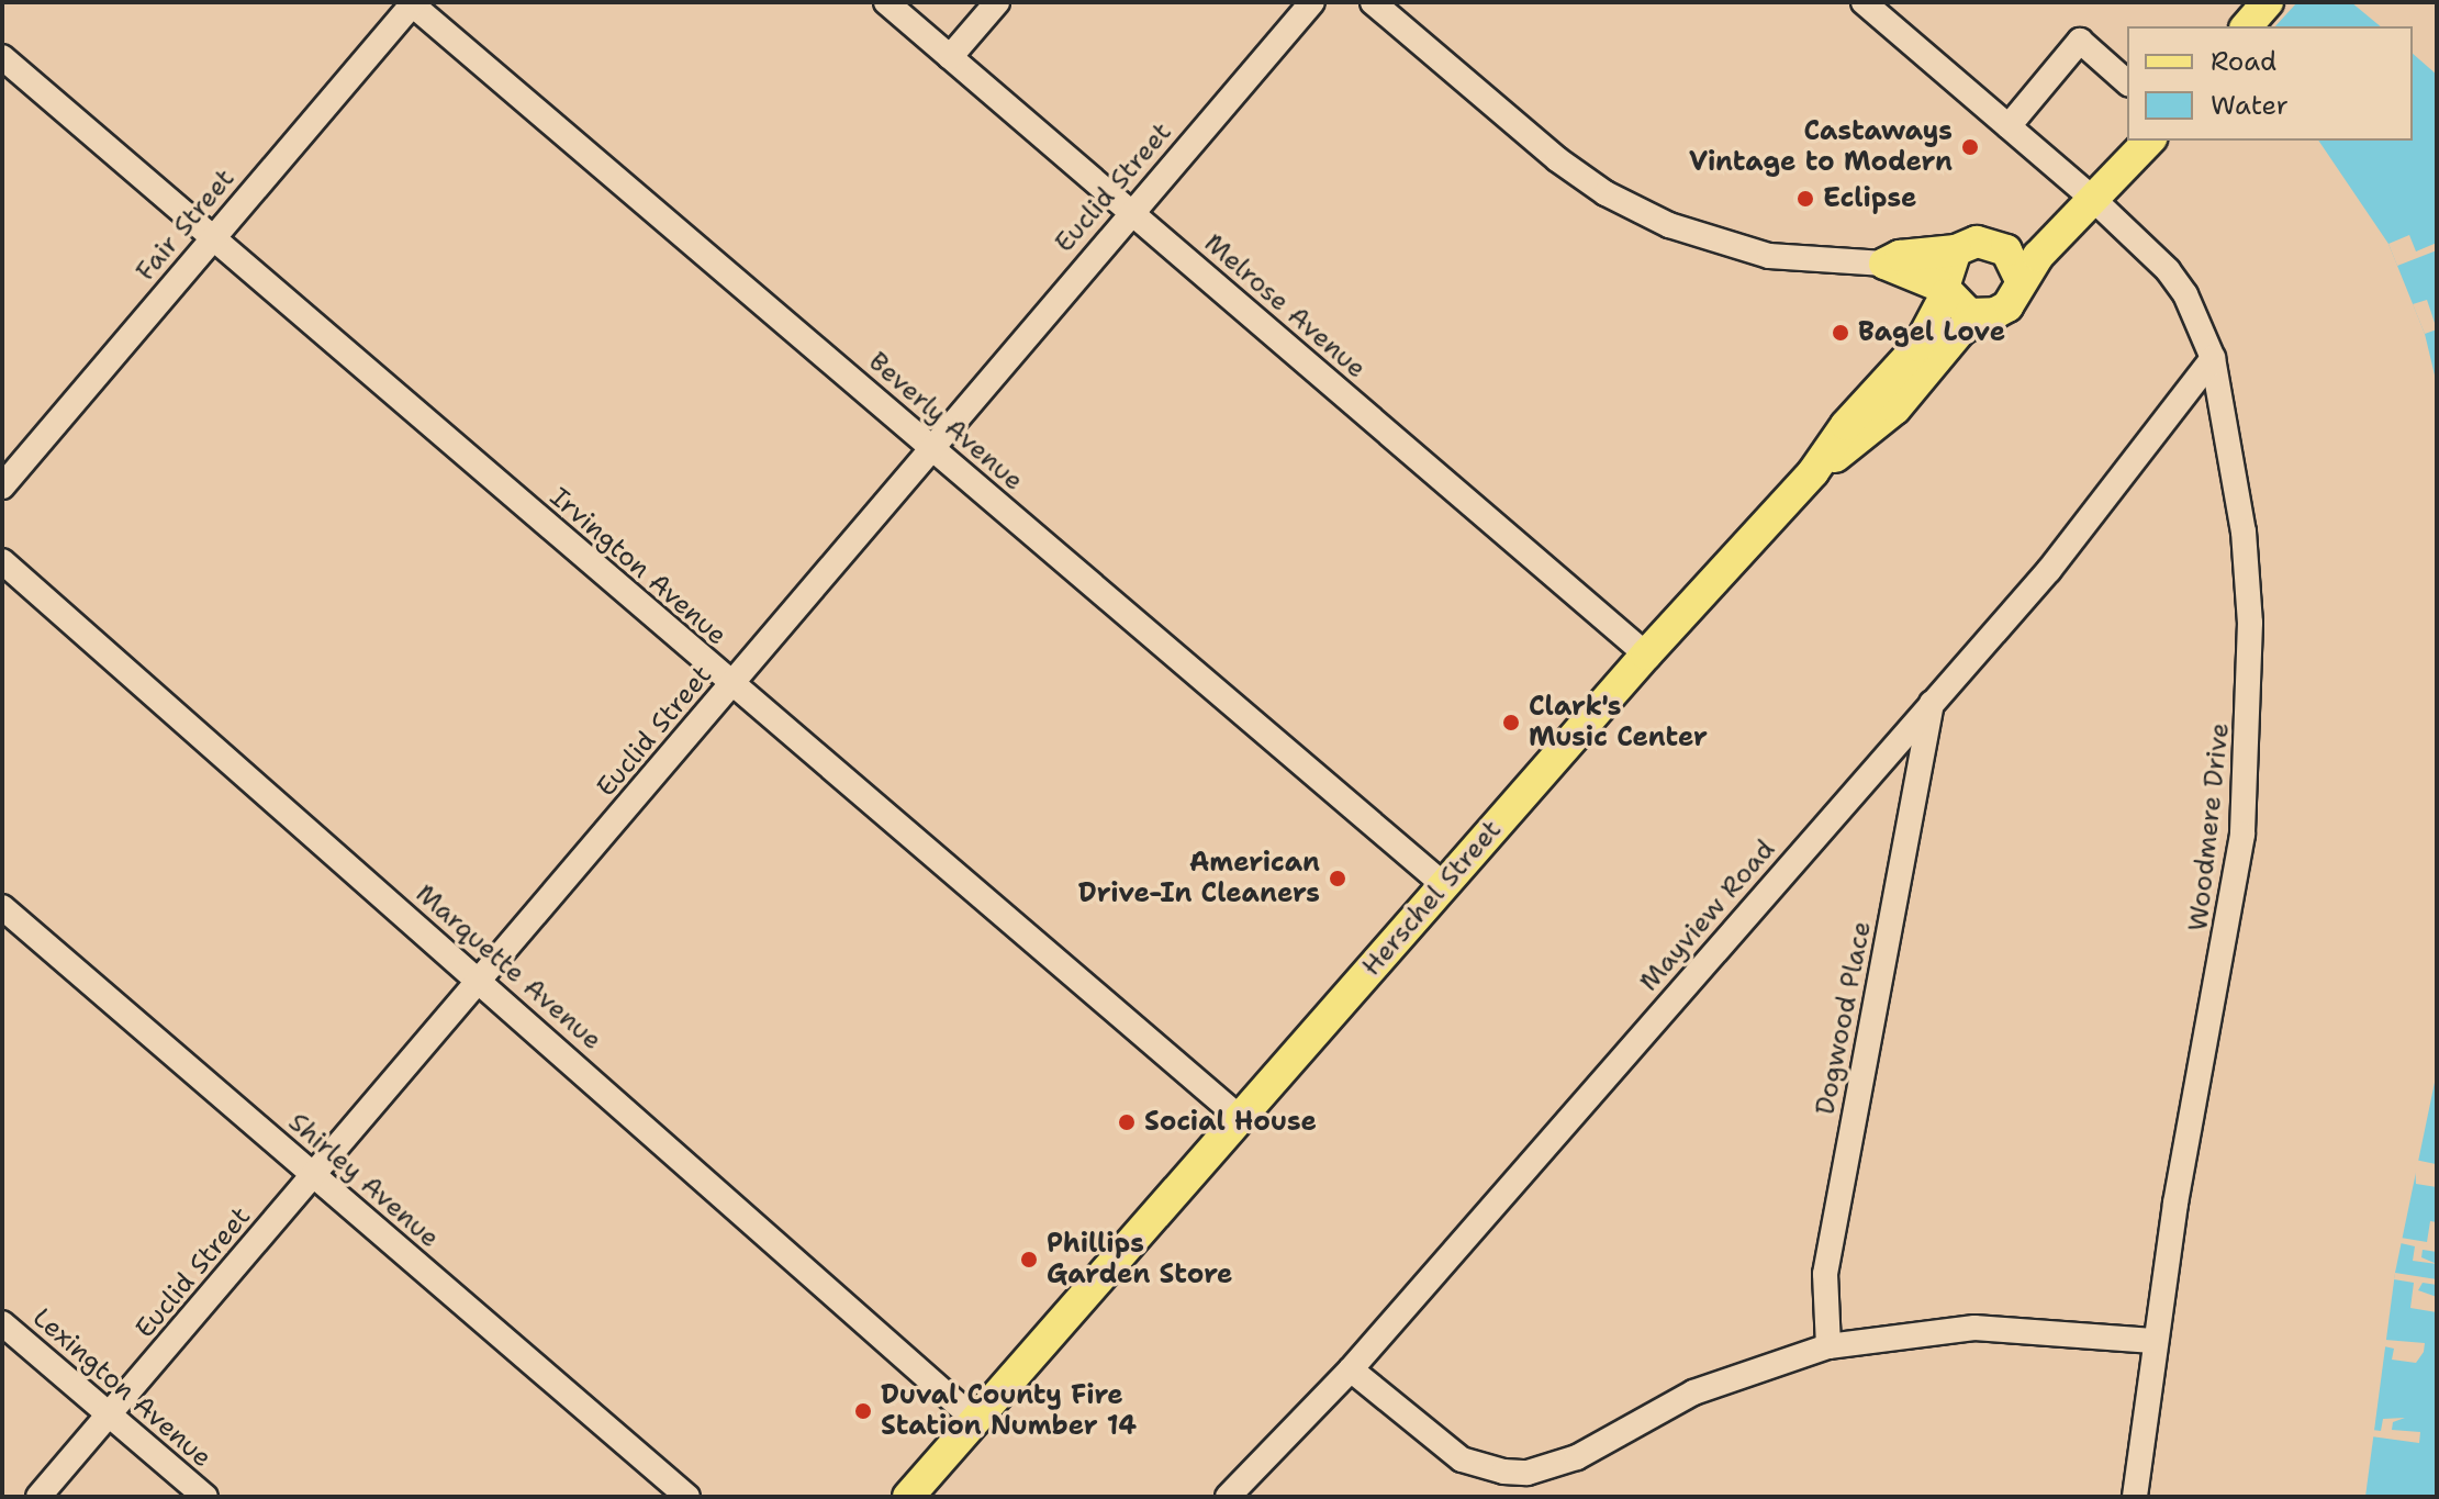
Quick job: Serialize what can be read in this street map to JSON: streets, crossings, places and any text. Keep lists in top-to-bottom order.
{
  "streets": {
    "main road": ["Herschel Street"],
    "street": [
      "Euclid Street",
      "Fair Street",
      "Melrose Avenue",
      "Beverly Avenue",
      "Irvington Avenue",
      "Woodmere Drive",
      "Mayview Road",
      "Marquette Avenue",
      "Dogwood Place",
      "Shirley Avenue",
      "Lexington Avenue"
    ]
  },
  "crossings": [
    ["Euclid Street", "Melrose Avenue"],
    ["Euclid Street", "Beverly Avenue"],
    ["Euclid Street", "Irvington Avenue"],
    ["Euclid Street", "Marquette Avenue"],
    ["Euclid Street", "Shirley Avenue"],
    ["Euclid Street", "Lexington Avenue"],
    ["Fair Street", "Beverly Avenue"],
    ["Fair Street", "Irvington Avenue"],
    ["Melrose Avenue", "Herschel Street"],
    ["Beverly Avenue", "Herschel Street"],
    ["Irvington Avenue", "Herschel Street"],
    ["Woodmere Drive", "Mayview Road"],
    ["Herschel Street", "Marquette Avenue"],
    ["Mayview Road", "Dogwood Place"]
  ],
  "places": [
    "Castaways Vintage to Modern",
    "Eclipse",
    "Bagel Love",
    "Clark's Music Center",
    "American Drive-In Cleaners",
    "Social House",
    "Phillips Garden Store",
    "Duval County Fire Station Number 14"
  ],
  "legend": ["Road", "Water"]
}
